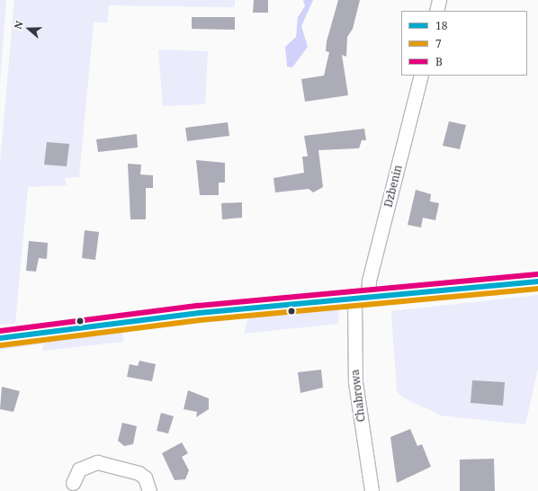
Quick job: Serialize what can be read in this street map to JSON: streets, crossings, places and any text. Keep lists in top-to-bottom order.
{
  "streets": {
    "street": ["Dzbenin", "Chabrowa"]
  },
  "crossings": [
    ["Dzbenin", "Chabrowa"]
  ],
  "lines": ["transit line B", "transit line 18", "transit line 7"],
  "legend": ["18", "7", "B"],
  "north": "left"
}
